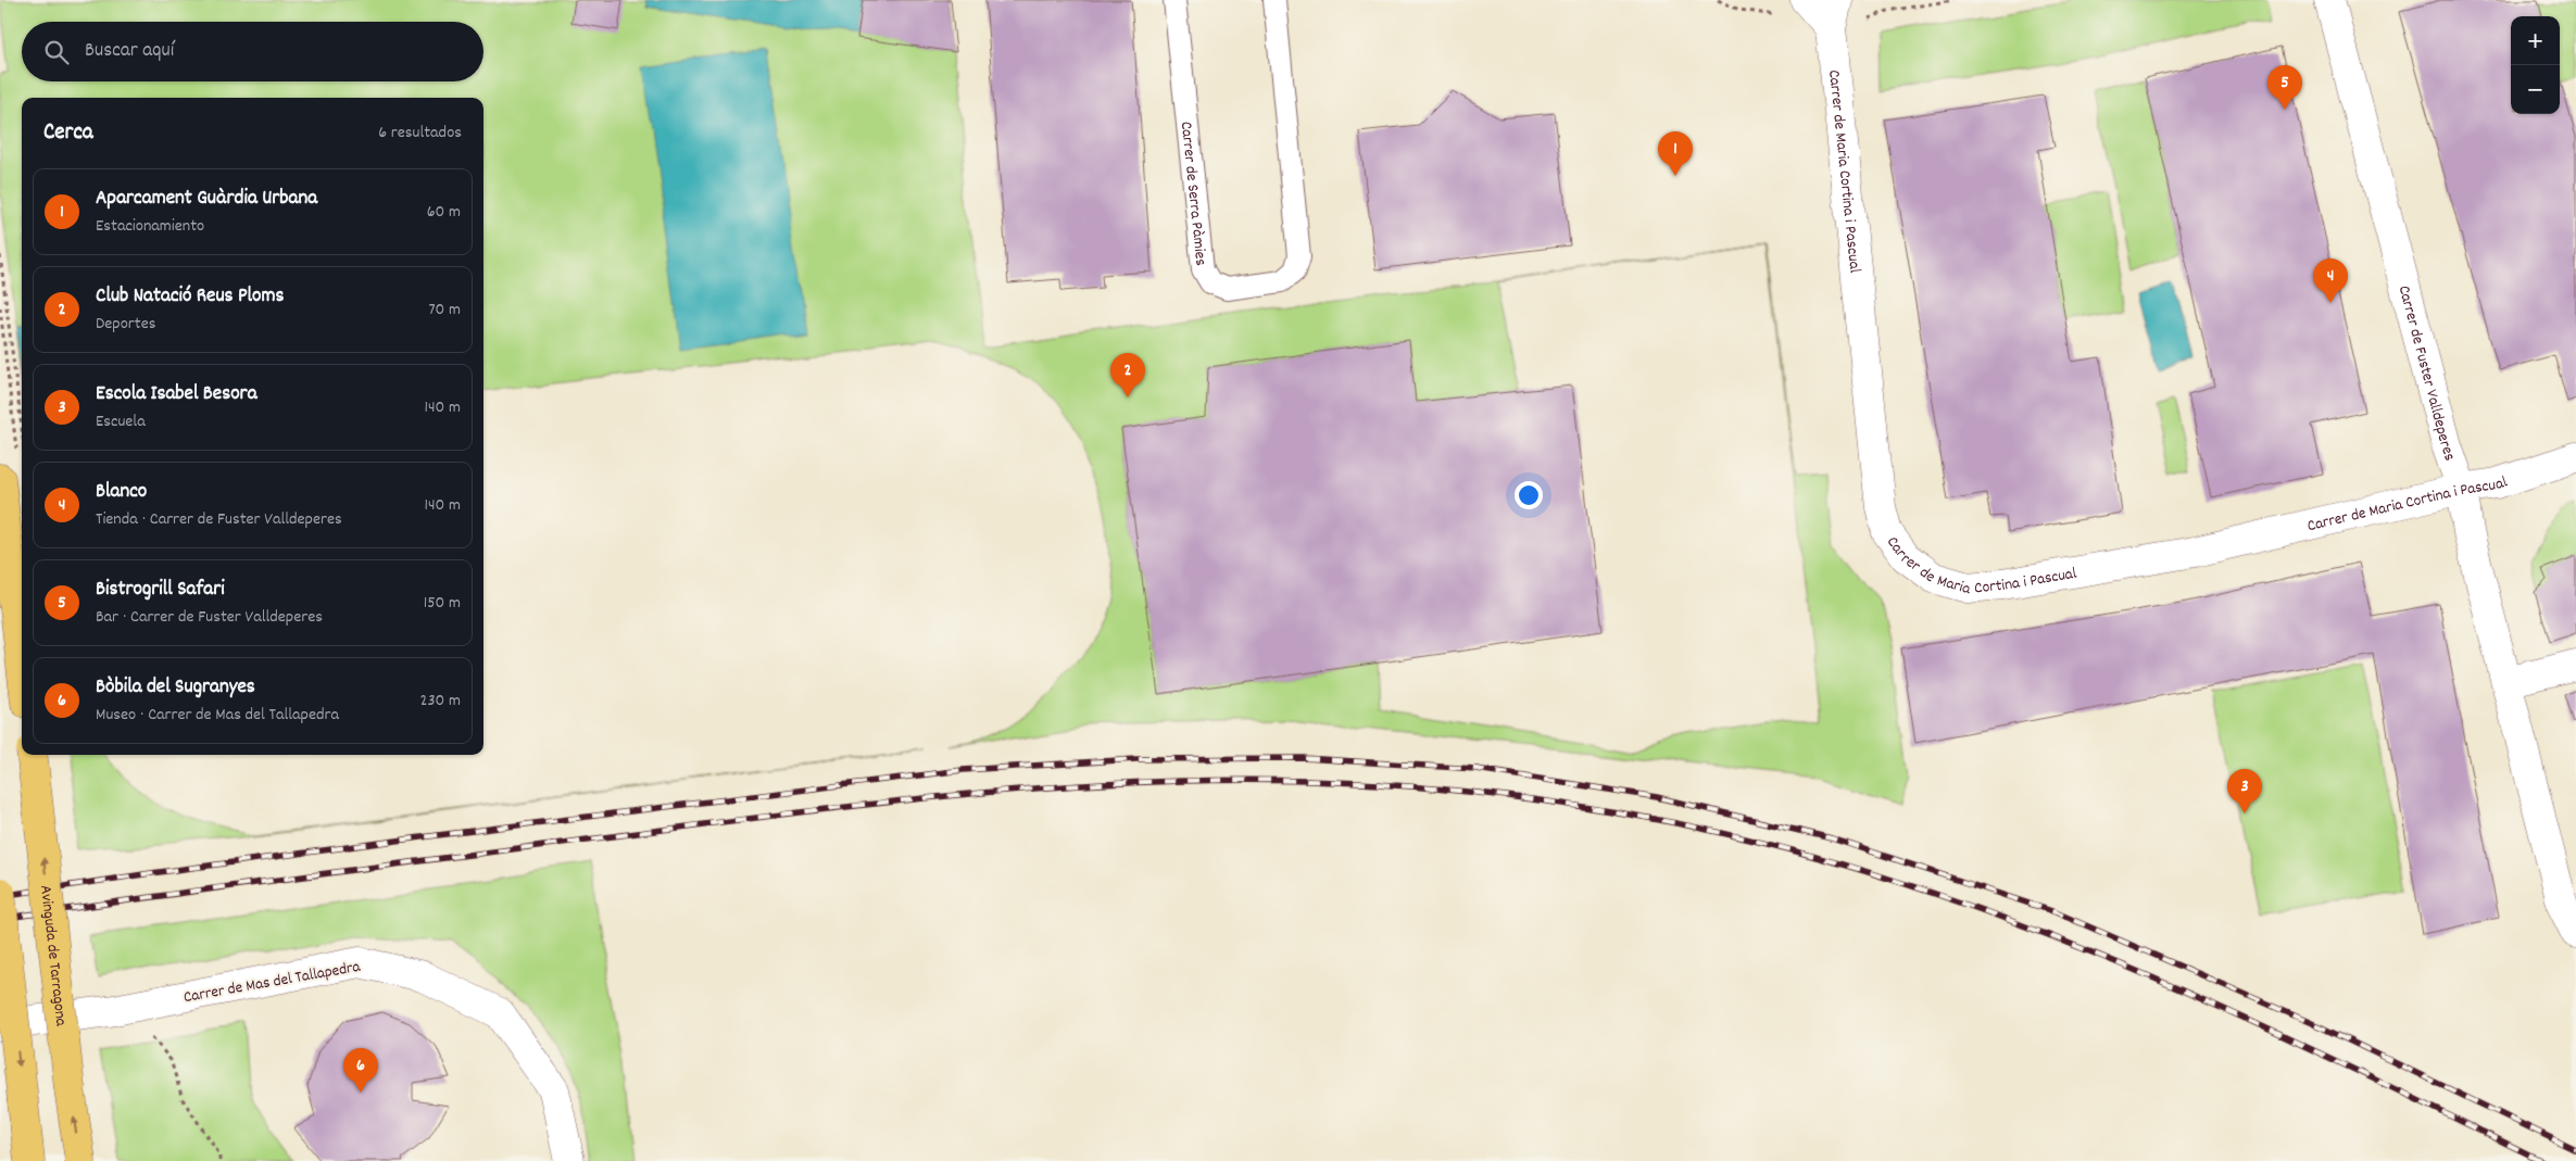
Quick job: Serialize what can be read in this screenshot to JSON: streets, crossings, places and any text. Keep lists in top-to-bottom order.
{
  "streets": {
    "main road": ["Avinguda de Tarragona"],
    "street": ["Carrer de Maria Cortina i Pascual", "Carrer de Fuster Valldeperes", "Carrer de Mas del Tallapedra"],
    "lane": ["Carrer de Serra Pàmies"]
  },
  "crossings": [
    ["Carrer de Maria Cortina i Pascual", "Carrer de Fuster Valldeperes"]
  ],
  "page": {
    "map_buttons": ["+", "−"],
    "search": "Buscar aquí",
    "pins": [
      "5",
      "1",
      "4",
      "2",
      "3",
      "6"
    ],
    "heading": ["Cerca", "6 resultados"],
    "list": [
      {
        "mark": "1",
        "name": "Aparcament Guàrdia Urbana",
        "note": "Estacionamiento",
        "value": "60 m"
      },
      {
        "mark": "2",
        "name": "Club Natació Reus Ploms",
        "note": "Deportes",
        "value": "70 m"
      },
      {
        "mark": "3",
        "name": "Escola Isabel Besora",
        "note": "Escuela",
        "value": "140 m"
      },
      {
        "mark": "4",
        "name": "Blanco",
        "note": "Tienda · Carrer de Fuster Valldeperes",
        "value": "140 m"
      },
      {
        "mark": "5",
        "name": "Bistrogrill Safari",
        "note": "Bar · Carrer de Fuster Valldeperes",
        "value": "150 m"
      },
      {
        "mark": "6",
        "name": "Bòbila del Sugranyes",
        "note": "Museo · Carrer de Mas del Tallapedra",
        "value": "230 m"
      }
    ]
  }
}
